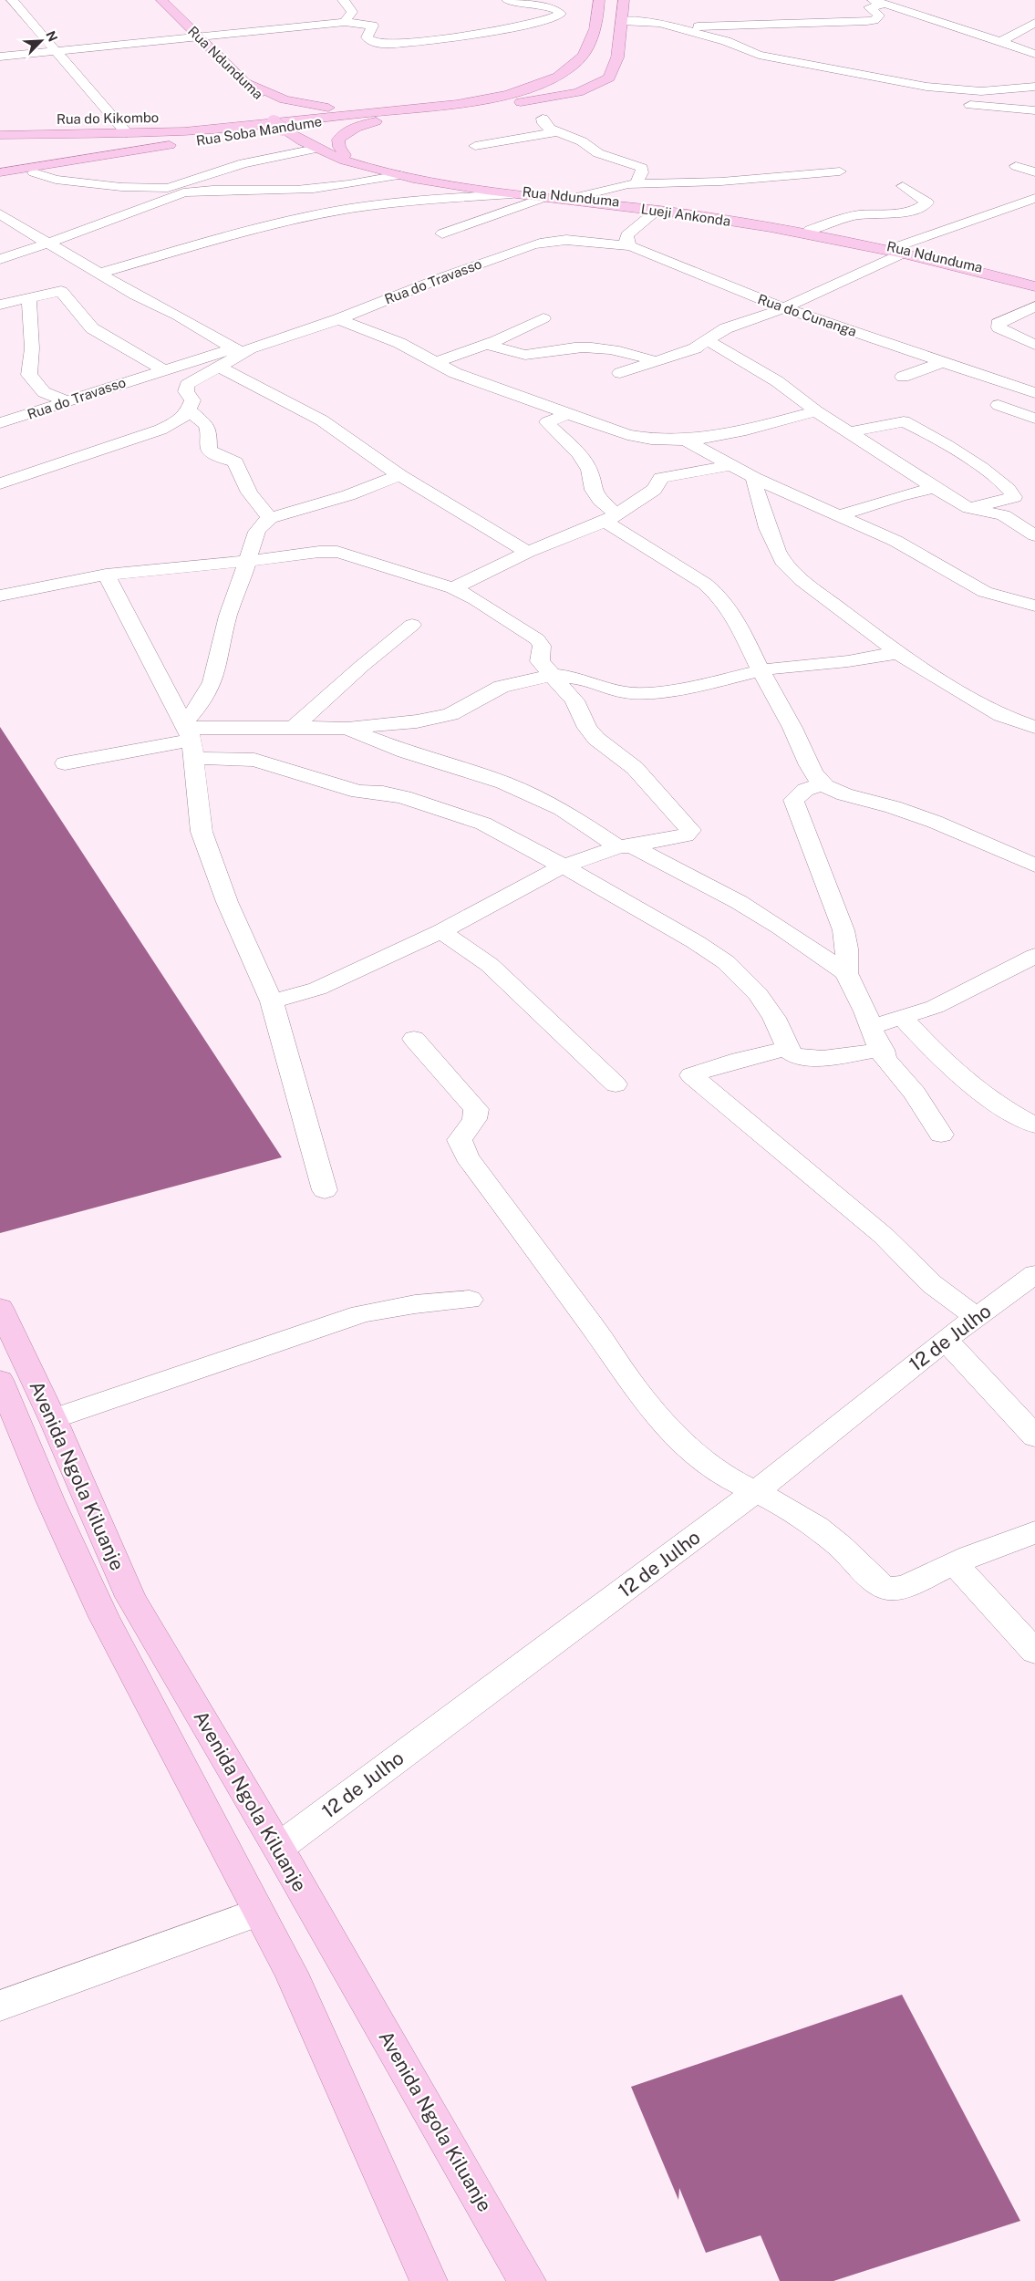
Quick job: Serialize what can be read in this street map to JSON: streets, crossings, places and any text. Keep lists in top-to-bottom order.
{
  "streets": {
    "main road": [
      "Rua Ndunduma",
      "Rua do Kikombo",
      "Rua Soba Mandume",
      "Lueji Ankonda",
      "Avenida Ngola Kiluanje"
    ],
    "street": ["Rua do Travasso", "Rua do Cunanga", "12 de Julho"]
  },
  "crossings": [
    ["Rua Ndunduma", "Lueji Ankonda"],
    ["Rua do Travasso", "Rua do Cunanga"],
    ["12 de Julho", "Avenida Ngola Kiluanje"]
  ],
  "north": "top right"
}
